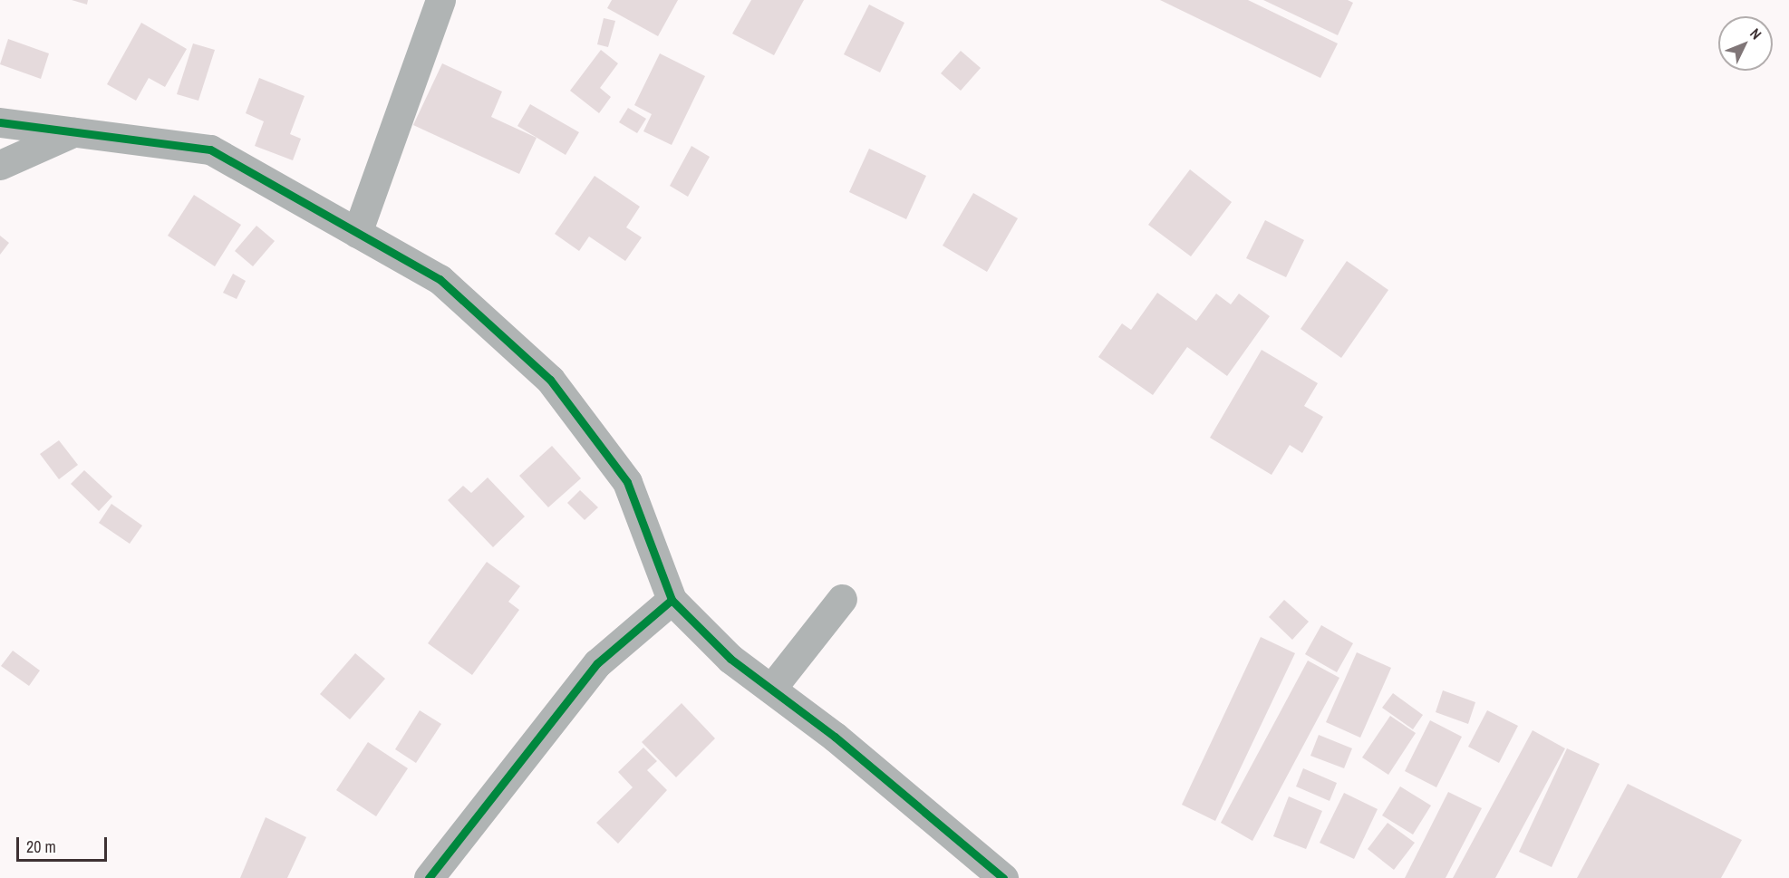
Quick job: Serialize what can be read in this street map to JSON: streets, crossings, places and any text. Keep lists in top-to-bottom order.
{
  "scale_bar": "20 m",
  "north": "top right"
}
